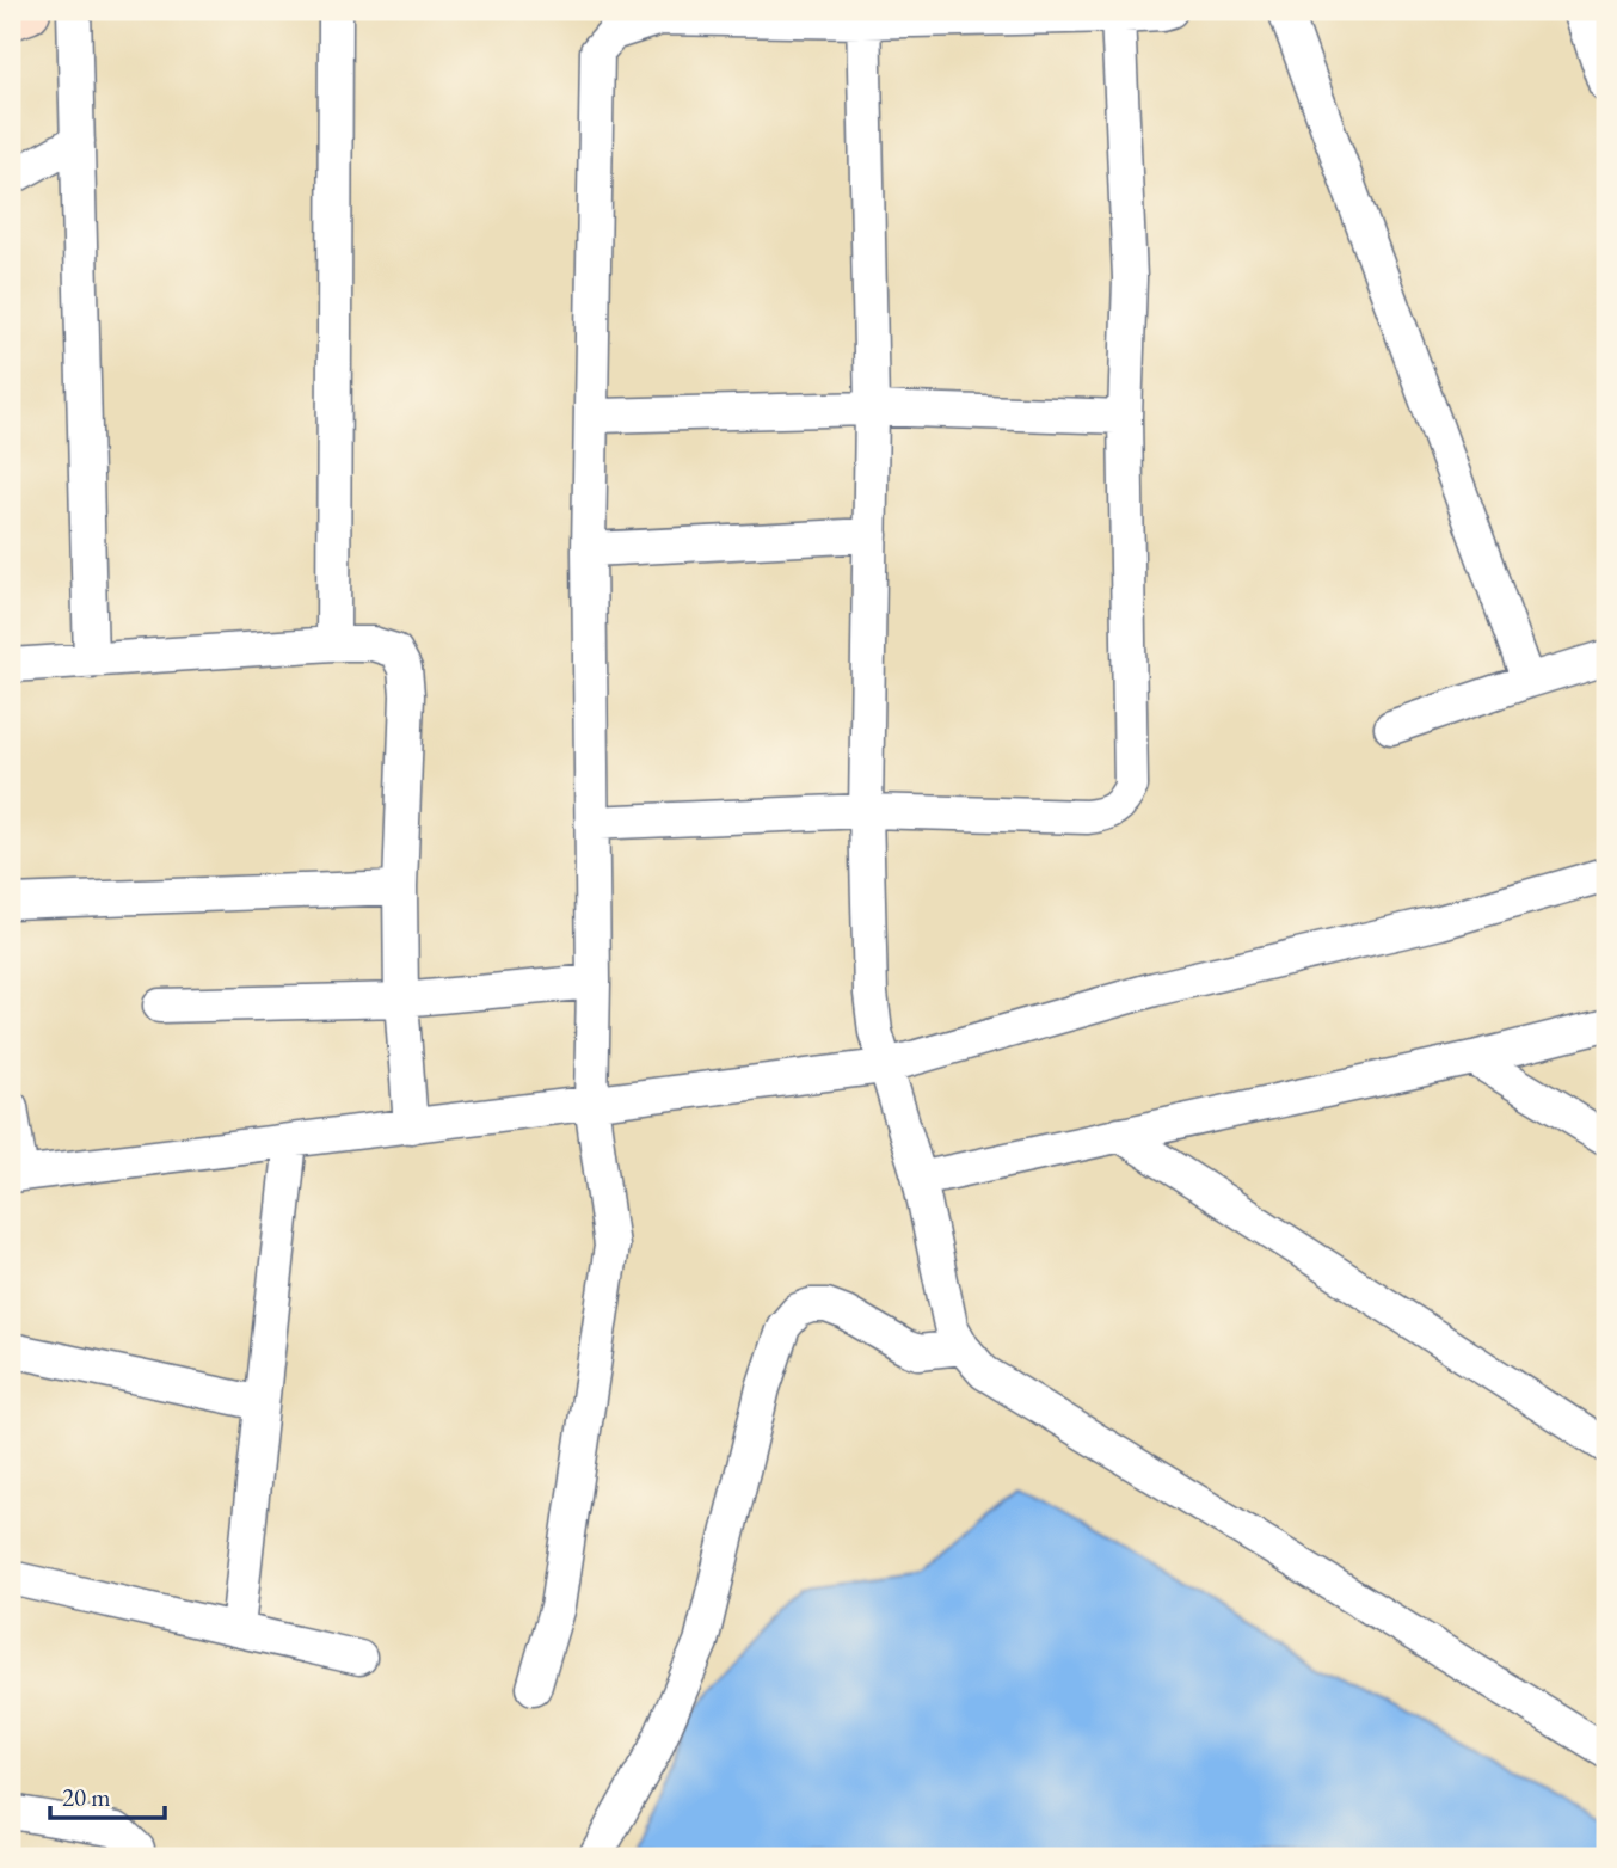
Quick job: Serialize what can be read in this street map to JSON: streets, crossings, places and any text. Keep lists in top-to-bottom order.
{
  "scale_bar": "20 m"
}
